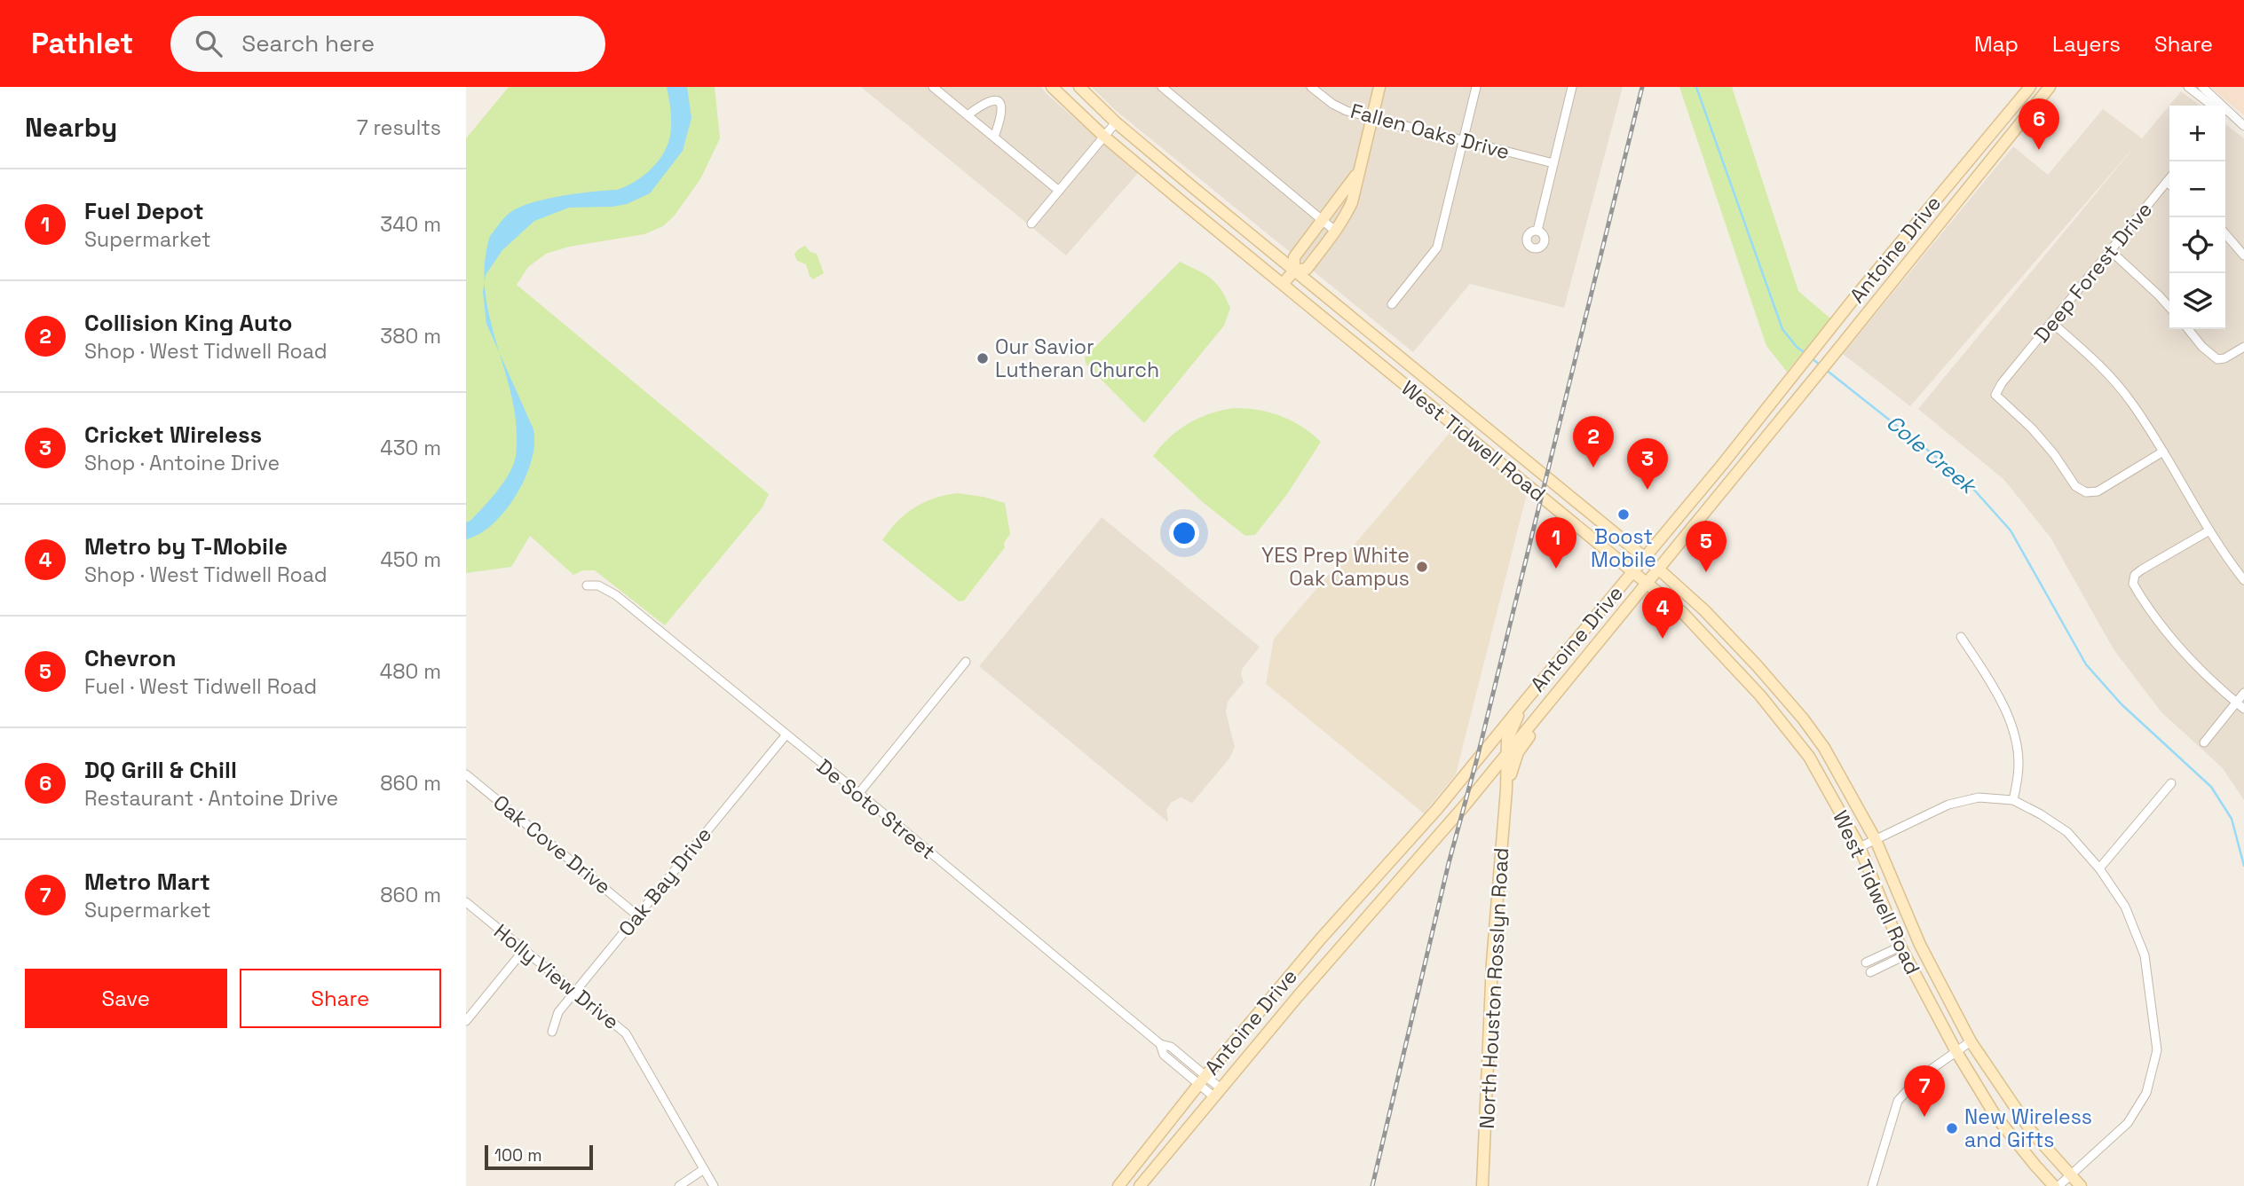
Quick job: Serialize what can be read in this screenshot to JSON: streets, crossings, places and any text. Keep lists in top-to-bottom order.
{
  "streets": {
    "main road": ["Antoine Drive", "West Tidwell Road", "North Houston Rosslyn Road"],
    "street": [
      "Fallen Oaks Drive",
      "Deep Forest Drive",
      "De Soto Street",
      "Oak Cove Drive",
      "Oak Bay Drive",
      "Holly View Drive"
    ]
  },
  "crossings": [
    ["Antoine Drive", "West Tidwell Road"],
    ["Antoine Drive", "De Soto Street"],
    ["Antoine Drive", "North Houston Rosslyn Road"],
    ["De Soto Street", "Oak Bay Drive"],
    ["Oak Cove Drive", "Oak Bay Drive"],
    ["Oak Bay Drive", "Holly View Drive"]
  ],
  "water": ["Cole Creek"],
  "places": [
    "Our Savior Lutheran Church",
    "Boost Mobile",
    "YES Prep White Oak Campus",
    "New Wireless and Gifts"
  ],
  "scale_bar": "100 m",
  "page": {
    "header": "Pathlet",
    "search": "Search here",
    "nav": ["Map", "Layers", "Share"],
    "heading": ["Nearby", "7 results"],
    "pins": [
      "6",
      "2",
      "3",
      "1",
      "5",
      "4",
      "7"
    ],
    "map_buttons": ["+", "−"],
    "list": [
      {
        "mark": "1",
        "name": "Fuel Depot",
        "note": "Supermarket",
        "value": "340 m"
      },
      {
        "mark": "2",
        "name": "Collision King Auto",
        "note": "Shop · West Tidwell Road",
        "value": "380 m"
      },
      {
        "mark": "3",
        "name": "Cricket Wireless",
        "note": "Shop · Antoine Drive",
        "value": "430 m"
      },
      {
        "mark": "4",
        "name": "Metro by T-Mobile",
        "note": "Shop · West Tidwell Road",
        "value": "450 m"
      },
      {
        "mark": "5",
        "name": "Chevron",
        "note": "Fuel · West Tidwell Road",
        "value": "480 m"
      },
      {
        "mark": "6",
        "name": "DQ Grill & Chill",
        "note": "Restaurant · Antoine Drive",
        "value": "860 m"
      },
      {
        "mark": "7",
        "name": "Metro Mart",
        "note": "Supermarket",
        "value": "860 m"
      }
    ],
    "buttons": ["Save", "Share"],
    "scale": "100 m"
  }
}
